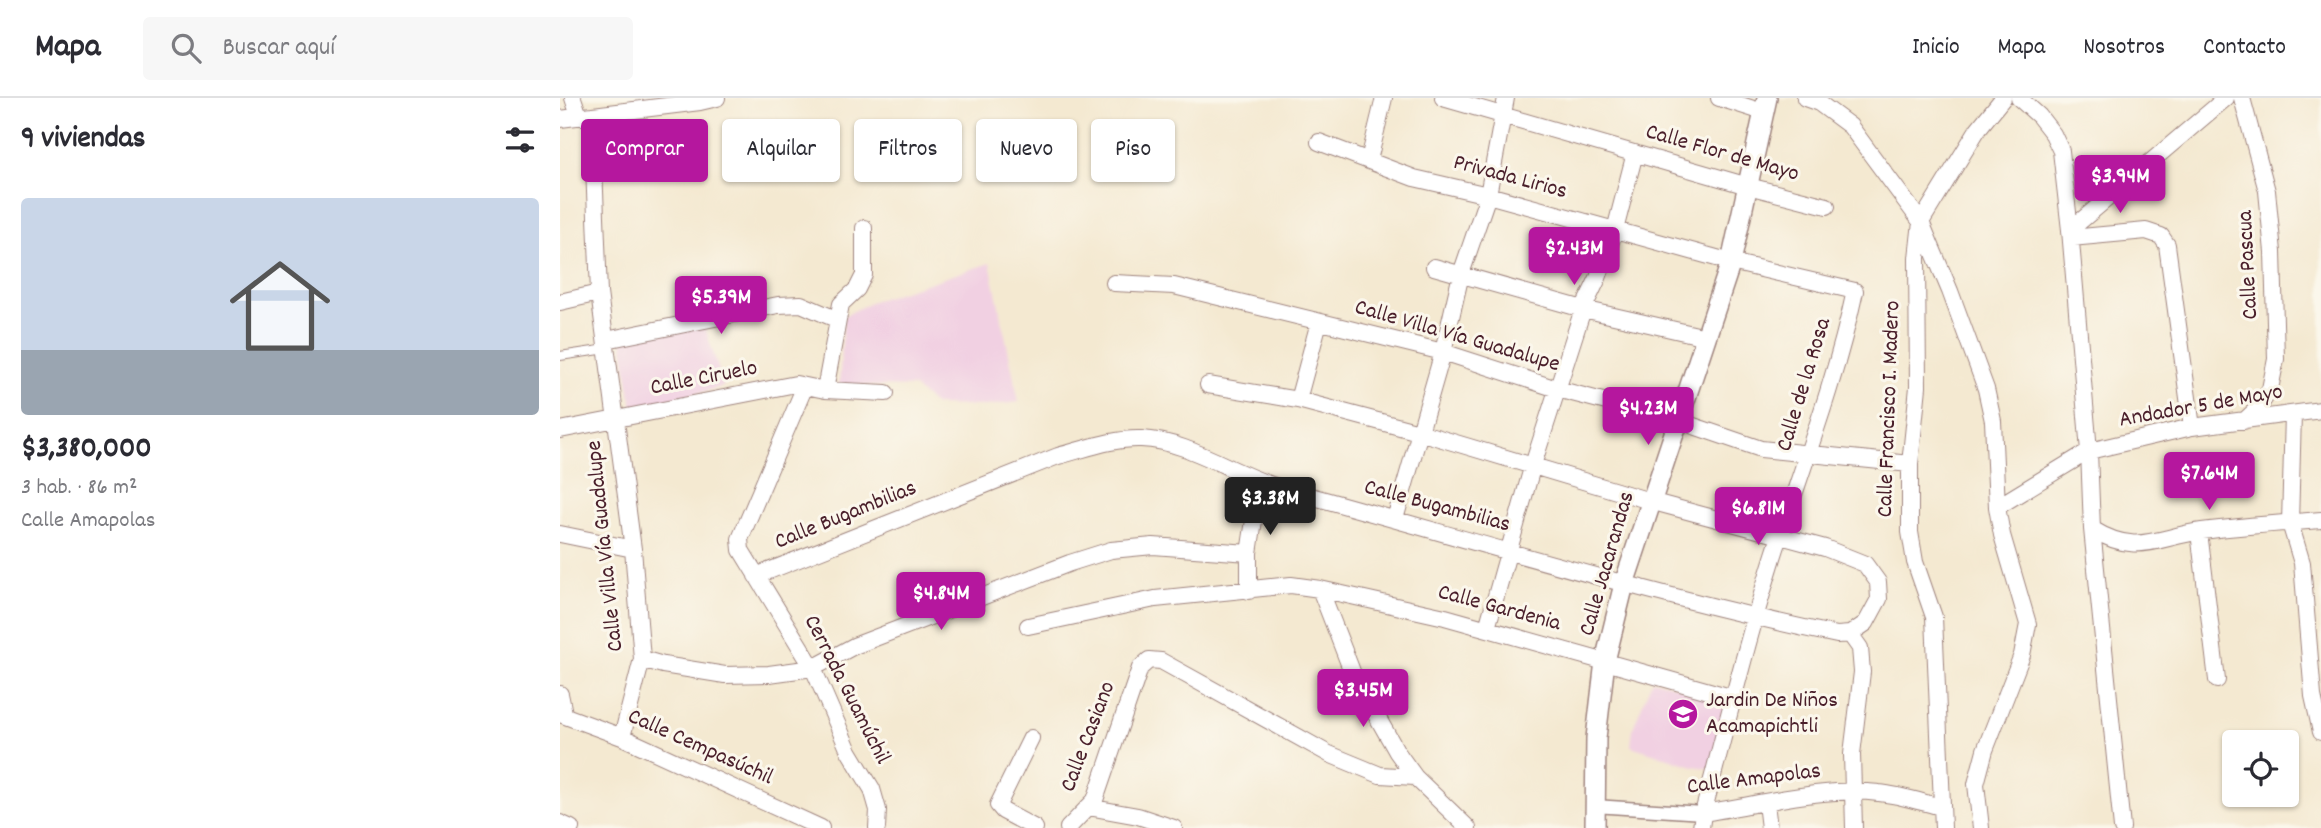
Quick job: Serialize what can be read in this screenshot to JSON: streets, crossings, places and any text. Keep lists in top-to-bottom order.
{
  "streets": {
    "street": [
      "Calle Flor de Mayo",
      "Privada Lirios",
      "Calle Pascua",
      "Calle Villa Vía Guadalupe",
      "Calle Ciruelo",
      "Calle de la Rosa",
      "Andador 5 de Mayo",
      "Calle Francisco I. Madero",
      "Calle Bugambilias",
      "Calle Jacarandas",
      "Calle Gardenia",
      "Cerrada Guamúchil",
      "Calle Casiano",
      "Calle Cempasúchil",
      "Calle Amapolas"
    ]
  },
  "crossings": [
    ["Calle Flor de Mayo", "Calle Jacarandas"],
    ["Privada Lirios", "Calle de la Rosa"],
    ["Privada Lirios", "Calle Jacarandas"],
    ["Calle Pascua", "Andador 5 de Mayo"],
    ["Calle Villa Vía Guadalupe", "Calle Ciruelo"],
    ["Calle Villa Vía Guadalupe", "Calle de la Rosa"],
    ["Calle Villa Vía Guadalupe", "Calle Francisco I. Madero"],
    ["Calle Villa Vía Guadalupe", "Calle Jacarandas"],
    ["Calle Villa Vía Guadalupe", "Calle Cempasúchil"],
    ["Calle Ciruelo", "Cerrada Guamúchil"],
    ["Calle de la Rosa", "Calle Bugambilias"],
    ["Calle de la Rosa", "Calle Gardenia"],
    ["Calle de la Rosa", "Calle Amapolas"],
    ["Calle Francisco I. Madero", "Calle Amapolas"],
    ["Calle Bugambilias", "Calle Jacarandas"],
    ["Calle Bugambilias", "Cerrada Guamúchil"],
    ["Calle Jacarandas", "Calle Gardenia"],
    ["Calle Jacarandas", "Calle Amapolas"]
  ],
  "places": {
    "school or university": ["Jardin De Niños Acamapichtli"]
  },
  "page": {
    "header": "Mapa",
    "search": "Buscar aquí",
    "nav": [
      "Inicio",
      "Mapa",
      "Nosotros",
      "Contacto"
    ],
    "heading": "9 viviendas",
    "chip": [
      "Comprar",
      "Alquilar",
      "Filtros",
      "Nuevo",
      "Piso"
    ],
    "price": [
      "$3.94M",
      "$2.43M",
      "$5.39M",
      "$4.23M",
      "$7.64M",
      "$3.38M",
      "$6.81M",
      "$4.84M",
      "$3.45M"
    ],
    "list": [
      {
        "name": "$3,380,000",
        "note": "3 hab. · 86 m² · Calle Amapolas"
      }
    ]
  }
}
